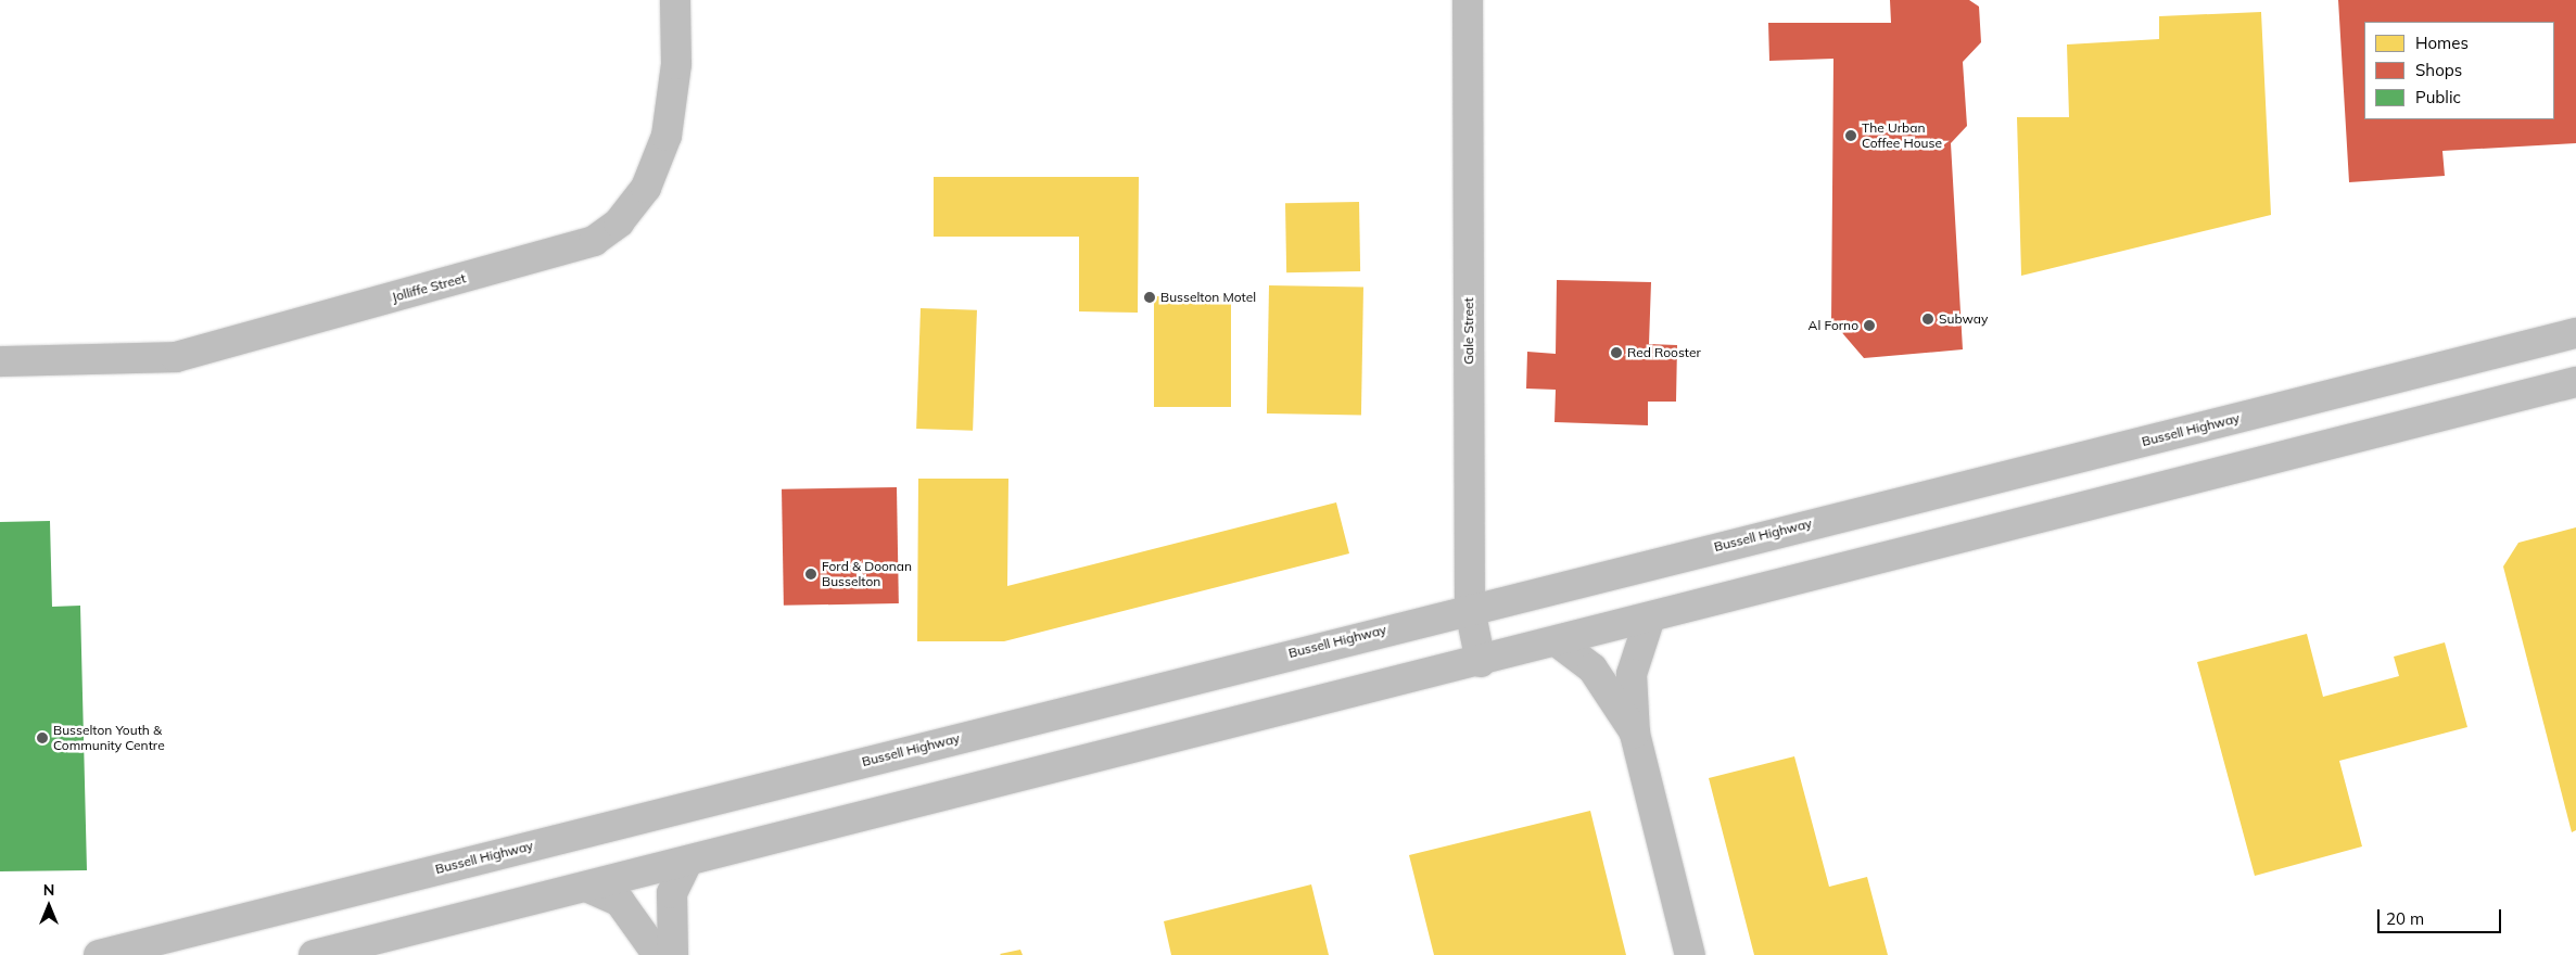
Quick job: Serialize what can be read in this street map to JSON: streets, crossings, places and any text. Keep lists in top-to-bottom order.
{
  "streets": {
    "main road": ["Jolliffe Street", "Gale Street", "Bussell Highway"]
  },
  "crossings": [
    ["Gale Street", "Bussell Highway"]
  ],
  "places": [
    "The Urban Coffee House",
    "Busselton Motel",
    "Subway",
    "Al Forno",
    "Red Rooster",
    "Ford & Doonan Busselton",
    "Busselton Youth & Community Centre"
  ],
  "legend": ["Homes", "Shops", "Public"],
  "scale_bar": "20 m",
  "north": "top"
}
